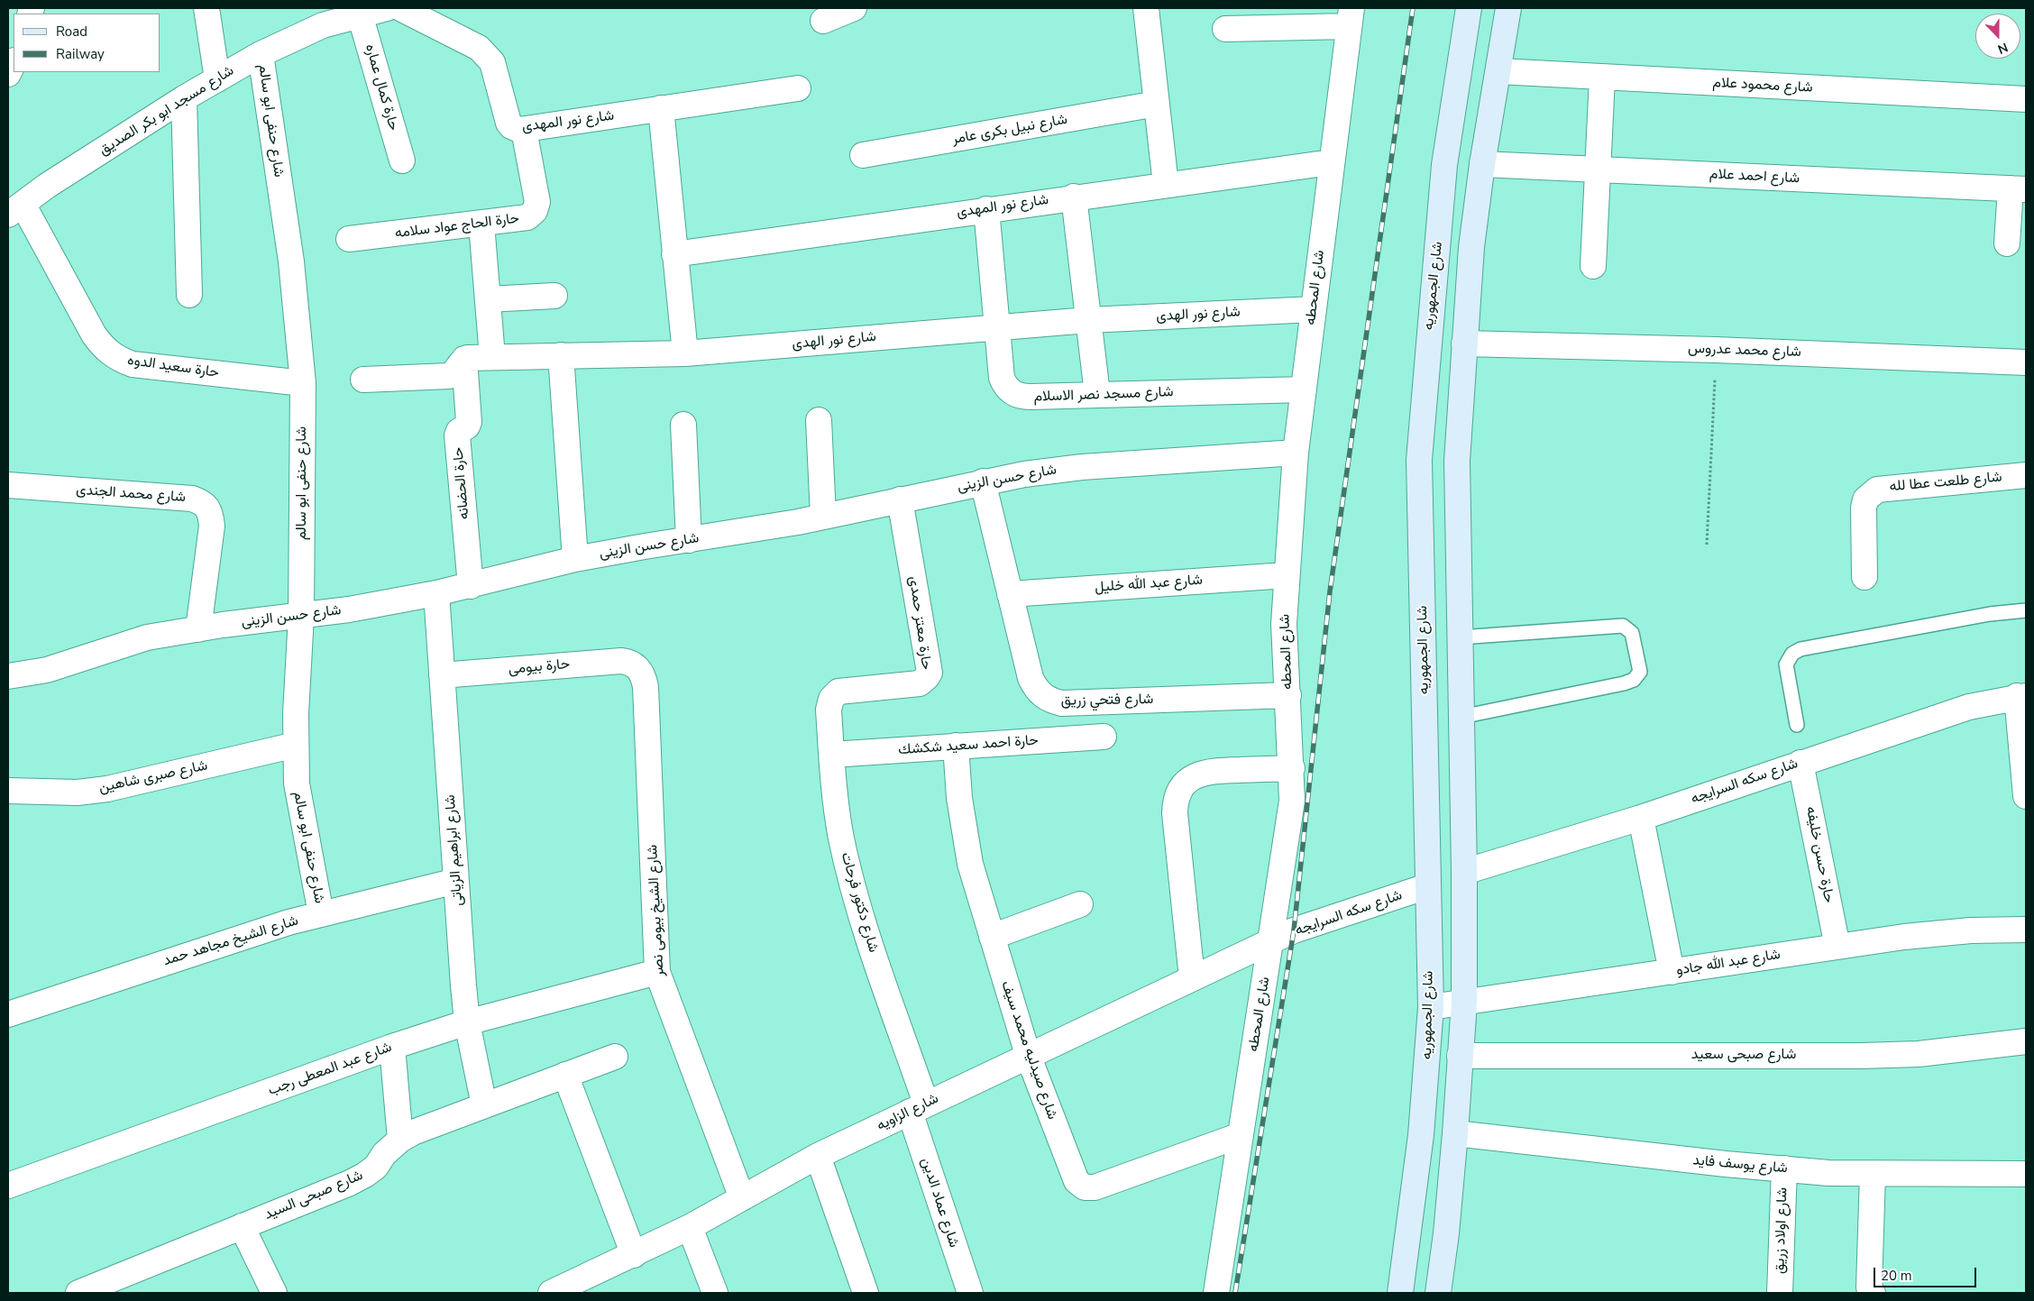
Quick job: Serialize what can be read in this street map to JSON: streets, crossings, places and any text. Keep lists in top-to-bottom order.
{
  "streets": {
    "main road": ["شارع الجمهوريه"],
    "street": [
      "شارع محمود علام",
      "حارة كمال عماره",
      "شارع مسجد ابو بكر الصديق",
      "شارع حنفى ابو سالم",
      "شارع نور المهدى",
      "شارع نبيل بكرى عامر",
      "شارع احمد علام",
      "حارة الحاج عواد سلامه",
      "شارع المحطه",
      "شارع نور الهدى",
      "شارع محمد عدروس",
      "حارة سعيد الدوه",
      "شارع مسجد نصر الاسلام",
      "شارع حسن الزينى",
      "شارع طلعت عطا لله",
      "حارة الحضانه",
      "شارع محمد الجندى",
      "شارع عبد الله خليل",
      "حارة معتز حمدى",
      "حارة بيومى",
      "شارع فتحي زريق",
      "حارة احمد سعيد شكشك",
      "شارع صبرى شاهين",
      "شارع سكه السرايجه",
      "شارع ابراهيم الزياتى",
      "حارة حسن خليفه",
      "شارع دكتور فرحات",
      "شارع الشيخ بيومى نصر",
      "شارع الشيخ مجاهد حمد",
      "شارع عبد الله جادو",
      "شارع صيدليه محمد سيف",
      "شارع صبحى سعيد",
      "شارع عبد المعطى رجب",
      "شارع الزاويه",
      "شارع يوسف فايد",
      "شارع صبحى السيد",
      "شارع عماد الدين",
      "شارع اولاد زريق"
    ]
  },
  "crossings": [
    ["حارة كمال عماره", "شارع مسجد ابو بكر الصديق"],
    ["شارع مسجد ابو بكر الصديق", "شارع حنفى ابو سالم"],
    ["شارع مسجد ابو بكر الصديق", "حارة سعيد الدوه"],
    ["شارع حنفى ابو سالم", "حارة سعيد الدوه"],
    ["شارع حنفى ابو سالم", "شارع حسن الزينى"],
    ["شارع حنفى ابو سالم", "شارع صبرى شاهين"],
    ["شارع حنفى ابو سالم", "شارع الشيخ مجاهد حمد"],
    ["شارع نور المهدى", "حارة الحاج عواد سلامه"],
    ["شارع نور المهدى", "شارع المحطه"],
    ["شارع نور المهدى", "شارع مسجد نصر الاسلام"],
    ["شارع الجمهوريه", "شارع سكه السرايجه"],
    ["شارع الجمهوريه", "شارع عبد الله جادو"],
    ["شارع المحطه", "شارع نور الهدى"],
    ["شارع المحطه", "شارع مسجد نصر الاسلام"],
    ["شارع المحطه", "شارع حسن الزينى"],
    ["شارع المحطه", "شارع عبد الله خليل"],
    ["شارع المحطه", "شارع فتحي زريق"],
    ["شارع المحطه", "شارع سكه السرايجه"],
    ["شارع المحطه", "شارع صيدليه محمد سيف"],
    ["شارع المحطه", "شارع الزاويه"],
    ["شارع نور الهدى", "شارع مسجد نصر الاسلام"],
    ["شارع نور الهدى", "حارة الحضانه"],
    ["شارع حسن الزينى", "حارة الحضانه"],
    ["شارع حسن الزينى", "شارع محمد الجندى"],
    ["شارع حسن الزينى", "حارة معتز حمدى"],
    ["شارع حسن الزينى", "شارع فتحي زريق"],
    ["شارع حسن الزينى", "شارع ابراهيم الزياتى"],
    ["شارع عبد الله خليل", "شارع فتحي زريق"],
    ["حارة معتز حمدى", "شارع دكتور فرحات"],
    ["حارة بيومى", "شارع ابراهيم الزياتى"],
    ["حارة بيومى", "شارع الشيخ بيومى نصر"],
    ["حارة احمد سعيد شكشك", "شارع دكتور فرحات"],
    ["حارة احمد سعيد شكشك", "شارع صيدليه محمد سيف"],
    ["شارع سكه السرايجه", "حارة حسن خليفه"],
    ["شارع سكه السرايجه", "شارع الزاويه"],
    ["شارع ابراهيم الزياتى", "شارع الشيخ مجاهد حمد"],
    ["شارع ابراهيم الزياتى", "شارع عبد المعطى رجب"],
    ["شارع ابراهيم الزياتى", "شارع صبحى السيد"],
    ["حارة حسن خليفه", "شارع عبد الله جادو"],
    ["شارع دكتور فرحات", "شارع الزاويه"],
    ["شارع دكتور فرحات", "شارع عماد الدين"],
    ["شارع الشيخ بيومى نصر", "شارع عبد المعطى رجب"],
    ["شارع الشيخ بيومى نصر", "شارع الزاويه"],
    ["شارع صيدليه محمد سيف", "شارع الزاويه"],
    ["شارع الزاويه", "شارع عماد الدين"],
    ["شارع يوسف فايد", "شارع اولاد زريق"]
  ],
  "legend": ["Road", "Railway"],
  "scale_bar": "20 m",
  "north": "bottom"
}
